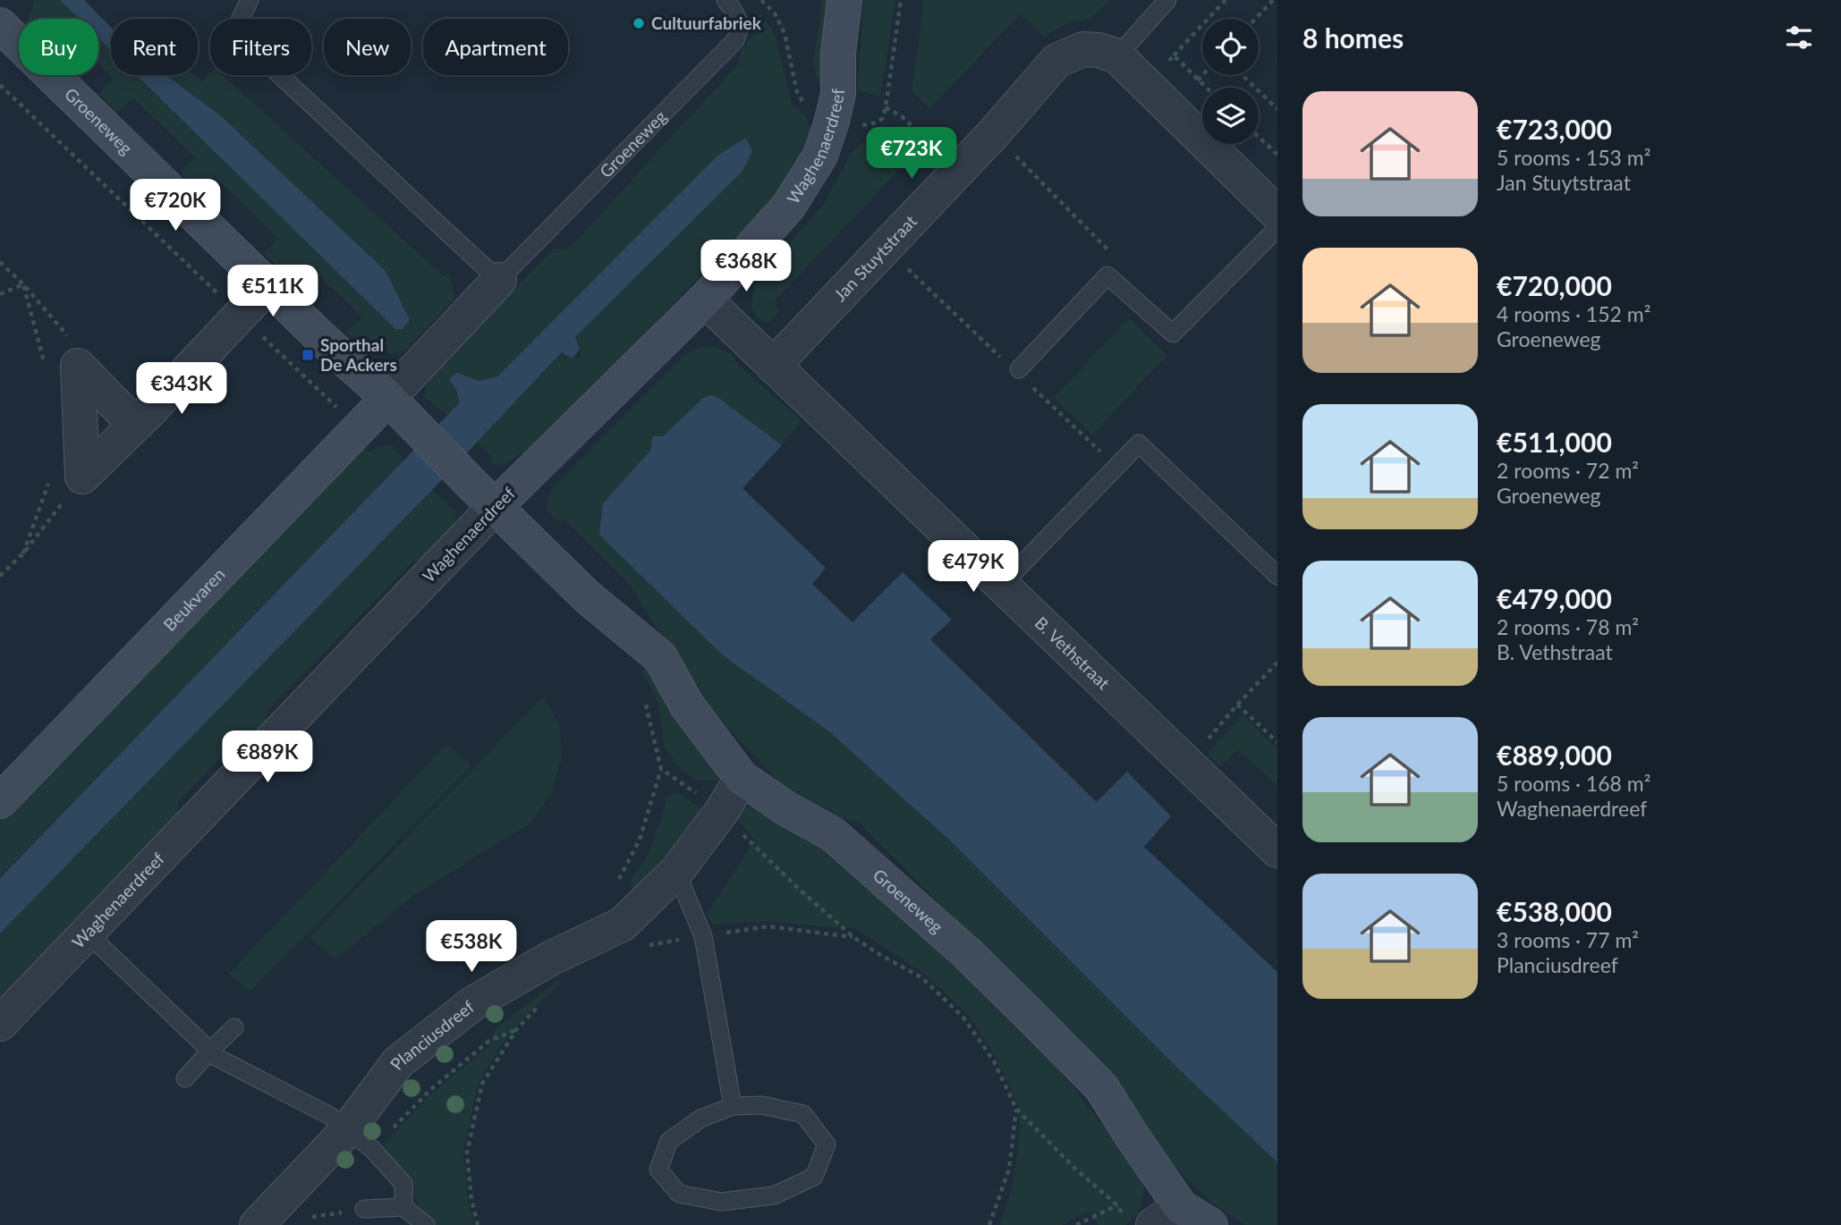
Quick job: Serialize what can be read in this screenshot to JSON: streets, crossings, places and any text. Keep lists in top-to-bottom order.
{
  "streets": {
    "street": [
      "Groeneweg",
      "Waghenaerdreef",
      "Jan Stuytstraat",
      "Beukvaren",
      "B. Vethstraat",
      "Planciusdreef"
    ]
  },
  "crossings": [
    ["Groeneweg", "Waghenaerdreef"],
    ["Groeneweg", "Beukvaren"],
    ["Groeneweg", "Planciusdreef"],
    ["Waghenaerdreef", "B. Vethstraat"],
    ["Jan Stuytstraat", "B. Vethstraat"]
  ],
  "places": {
    "other": ["Cultuurfabriek"],
    "transit": ["Sporthal De Ackers"]
  },
  "page": {
    "heading": "8 homes",
    "chip": [
      "Buy",
      "Rent",
      "Filters",
      "New",
      "Apartment"
    ],
    "list": [
      {
        "name": "€723,000",
        "note": "5 rooms · 153 m² · Jan Stuytstraat"
      },
      {
        "name": "€720,000",
        "note": "4 rooms · 152 m² · Groeneweg"
      },
      {
        "name": "€511,000",
        "note": "2 rooms · 72 m² · Groeneweg"
      },
      {
        "name": "€479,000",
        "note": "2 rooms · 78 m² · B. Vethstraat"
      },
      {
        "name": "€889,000",
        "note": "5 rooms · 168 m² · Waghenaerdreef"
      },
      {
        "name": "€538,000",
        "note": "3 rooms · 77 m² · Planciusdreef"
      }
    ],
    "price": [
      "€723K",
      "€720K",
      "€368K",
      "€511K",
      "€343K",
      "€479K",
      "€889K",
      "€538K"
    ]
  }
}
